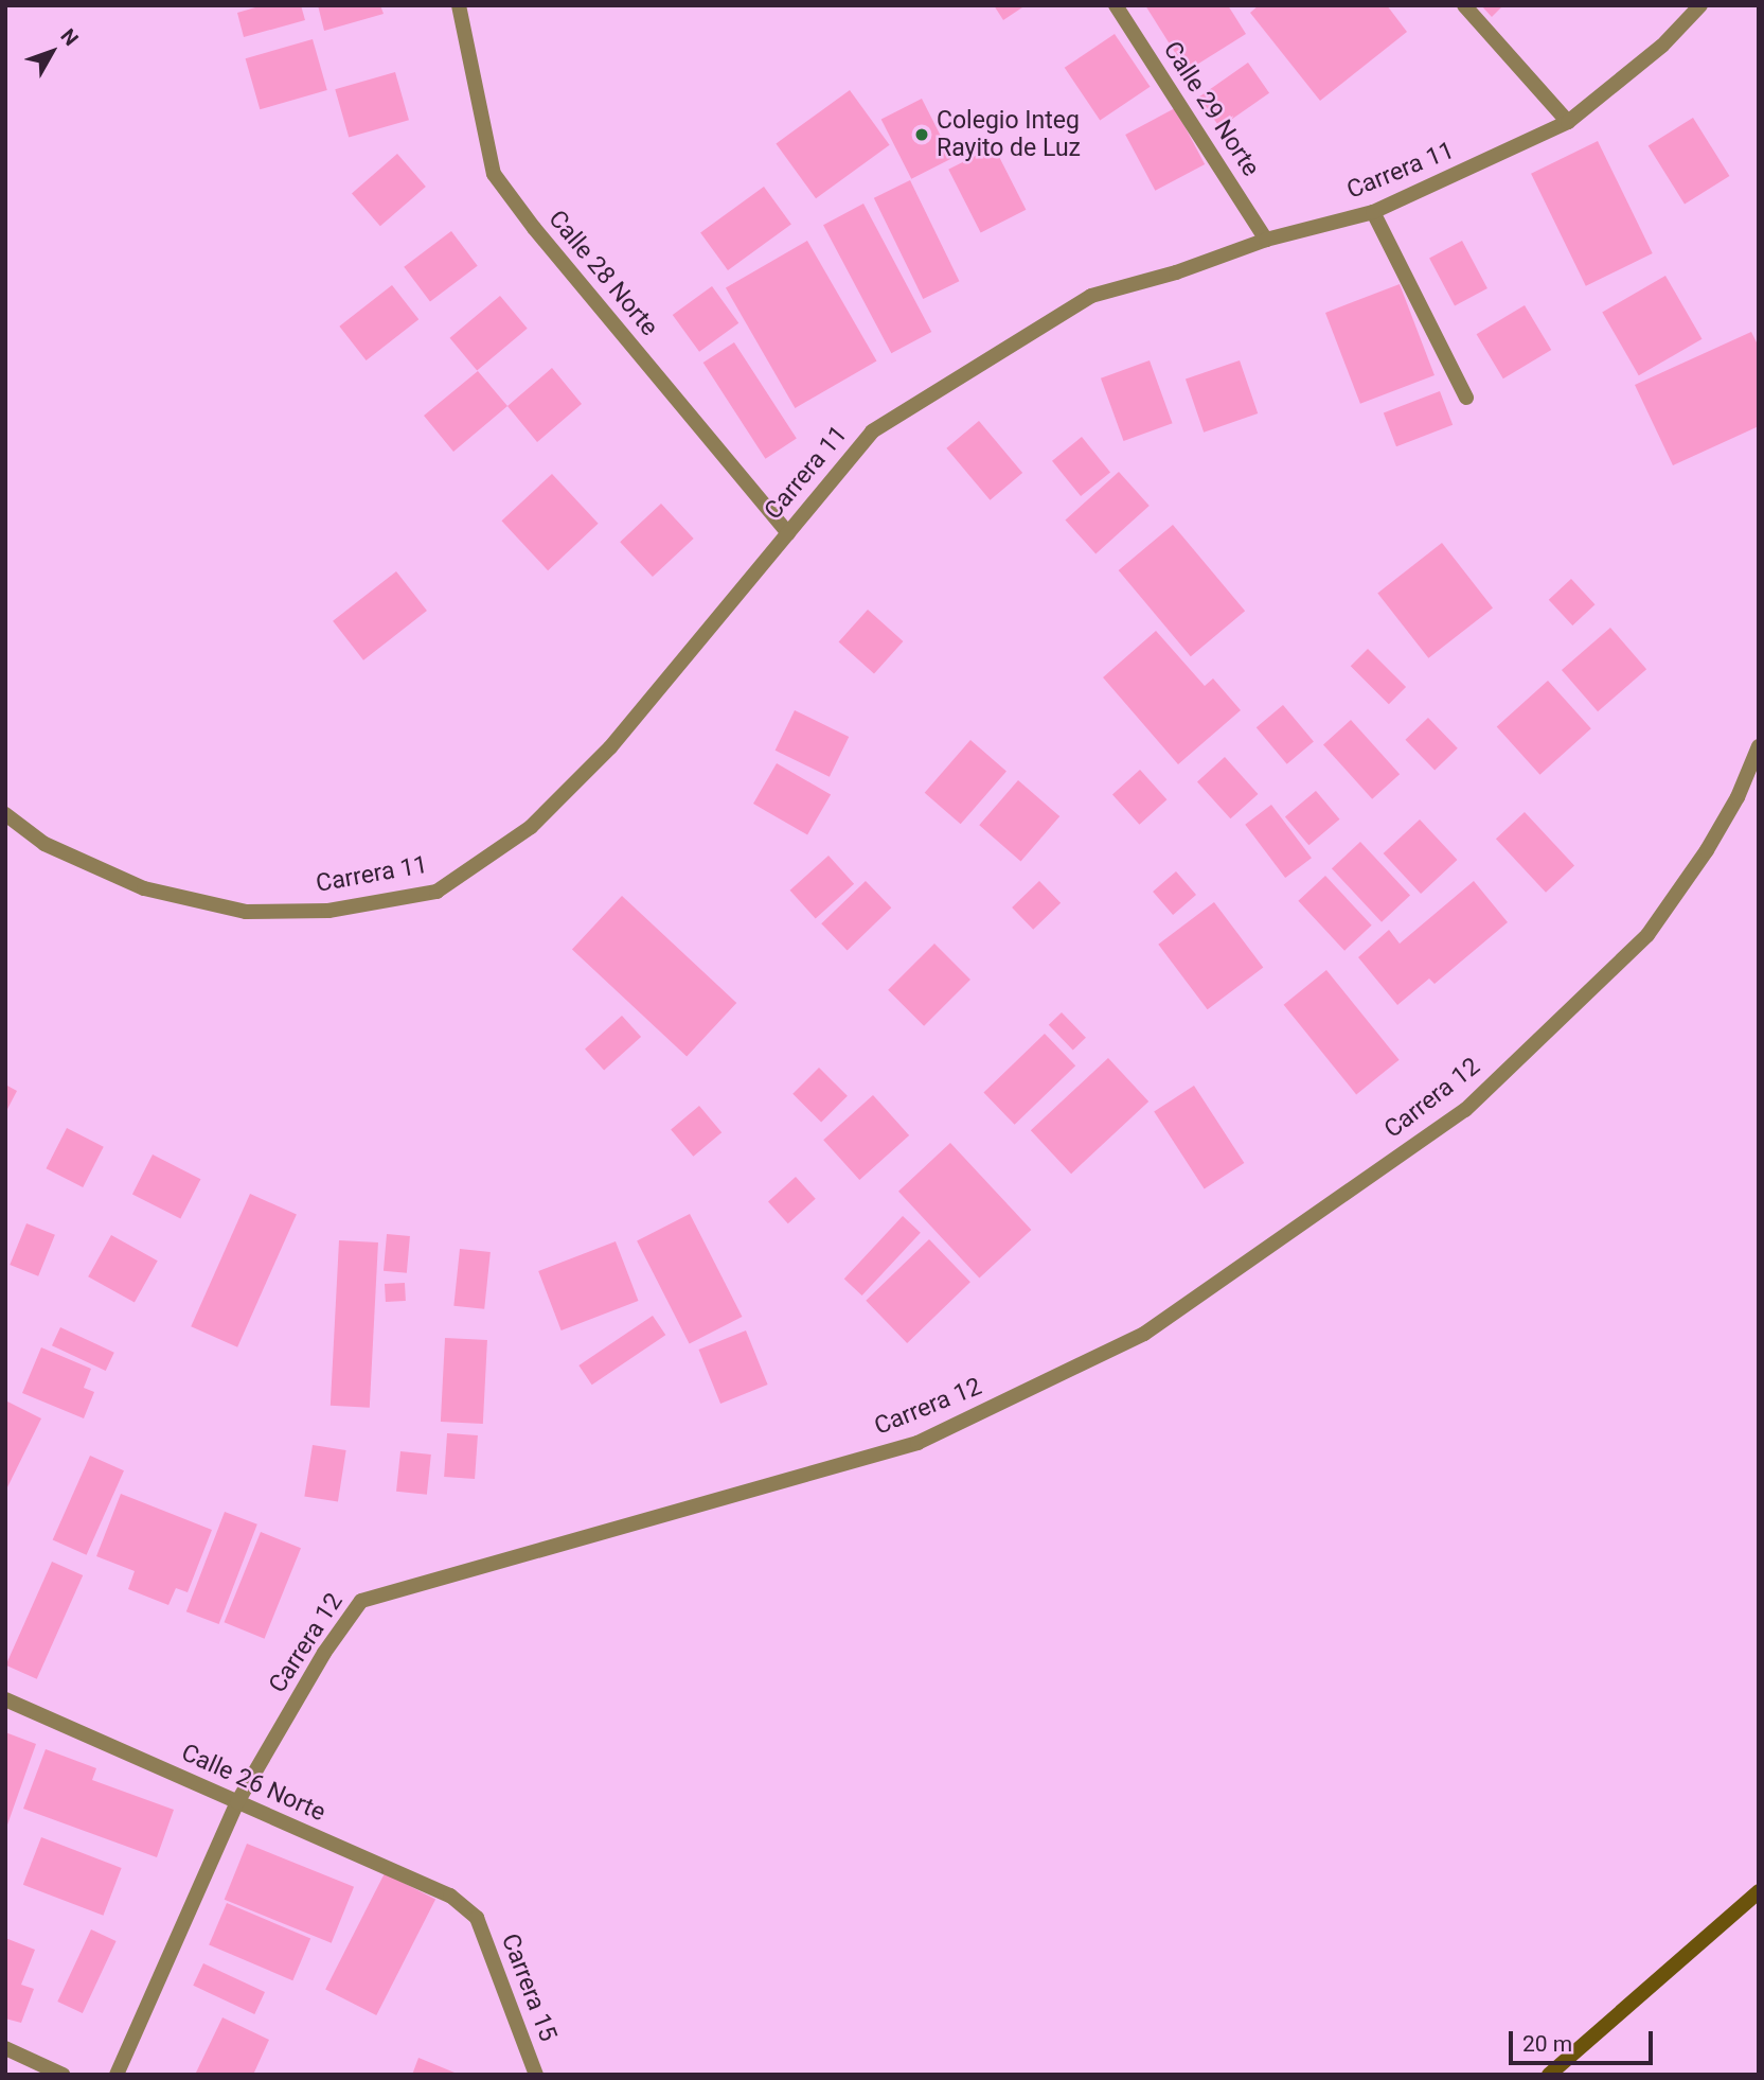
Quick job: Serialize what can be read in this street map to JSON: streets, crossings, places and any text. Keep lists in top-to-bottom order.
{
  "streets": {
    "street": [
      "Calle 29 Norte",
      "Carrera 11",
      "Calle 28 Norte",
      "Carrera 12",
      "Calle 26 Norte",
      "Carrera 15"
    ]
  },
  "crossings": [
    ["Calle 29 Norte", "Carrera 11"],
    ["Carrera 11", "Calle 28 Norte"],
    ["Carrera 12", "Calle 26 Norte"],
    ["Calle 26 Norte", "Carrera 15"]
  ],
  "places": ["Colegio Integ Rayito de Luz"],
  "scale_bar": "20 m",
  "north": "top right"
}
